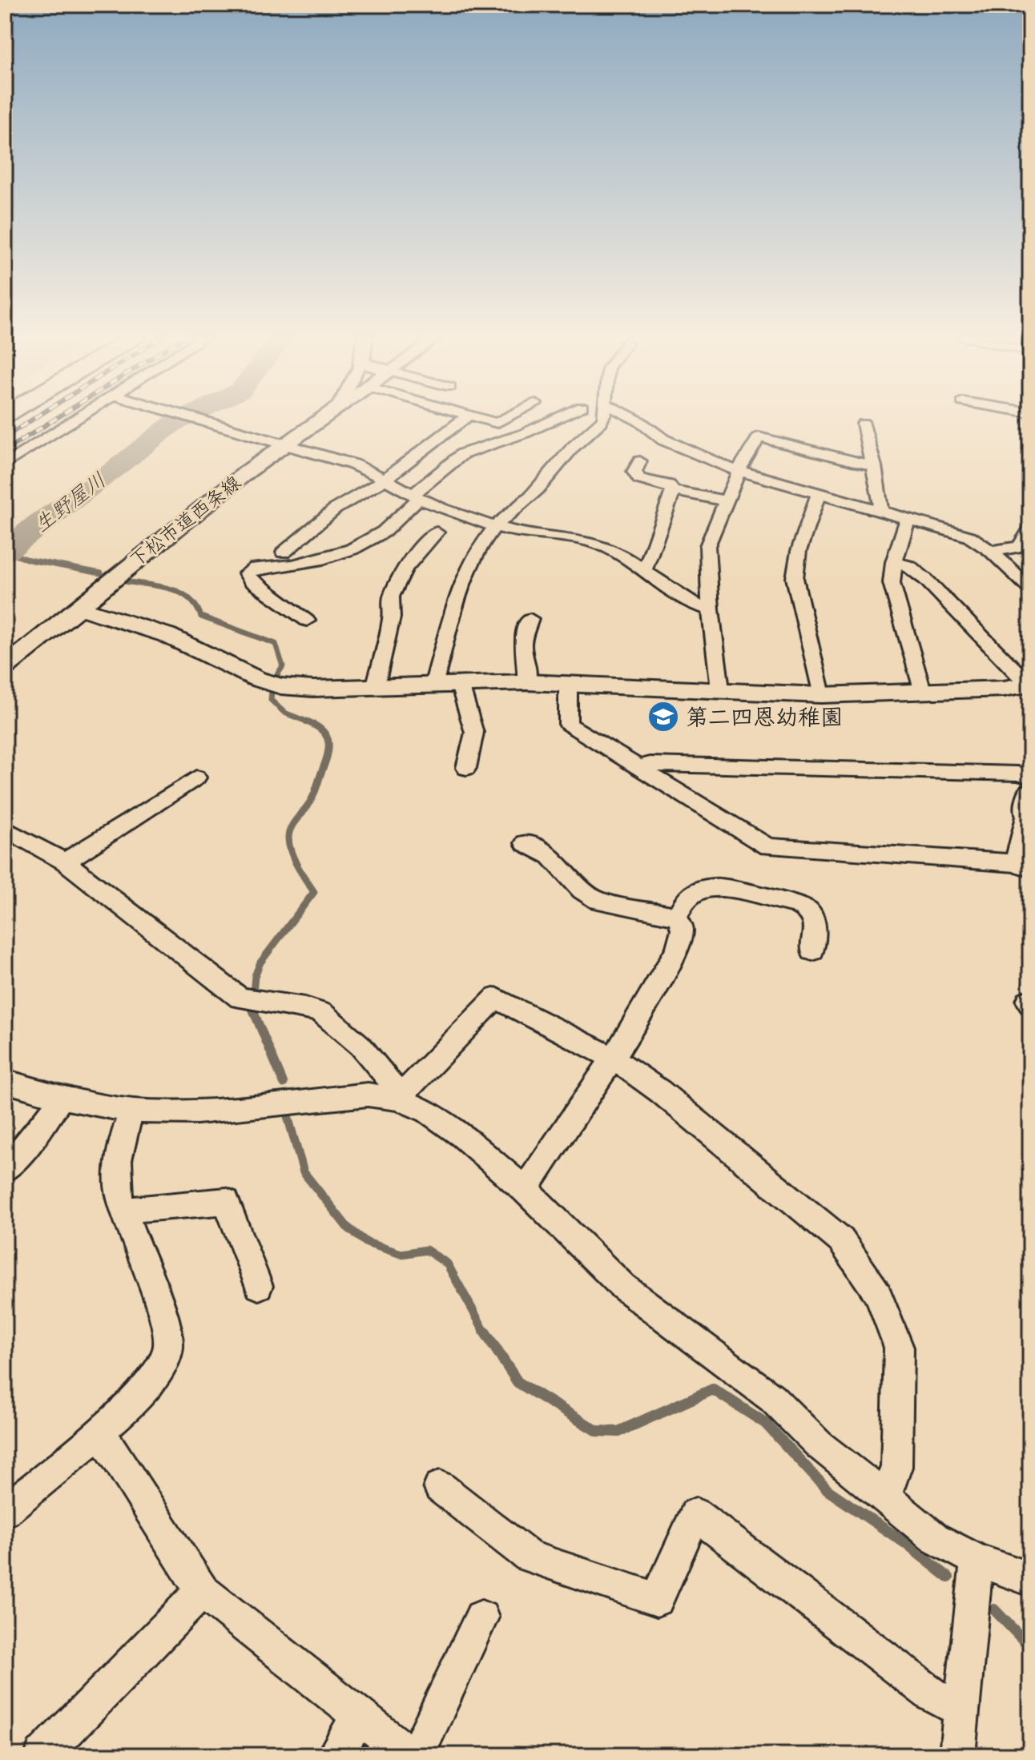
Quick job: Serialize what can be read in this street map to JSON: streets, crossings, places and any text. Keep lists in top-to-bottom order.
{
  "streets": {
    "street": ["下松市道西条線"]
  },
  "water": ["生野屋川"],
  "places": {
    "school or university": ["第二四恩幼稚園"]
  }
}
